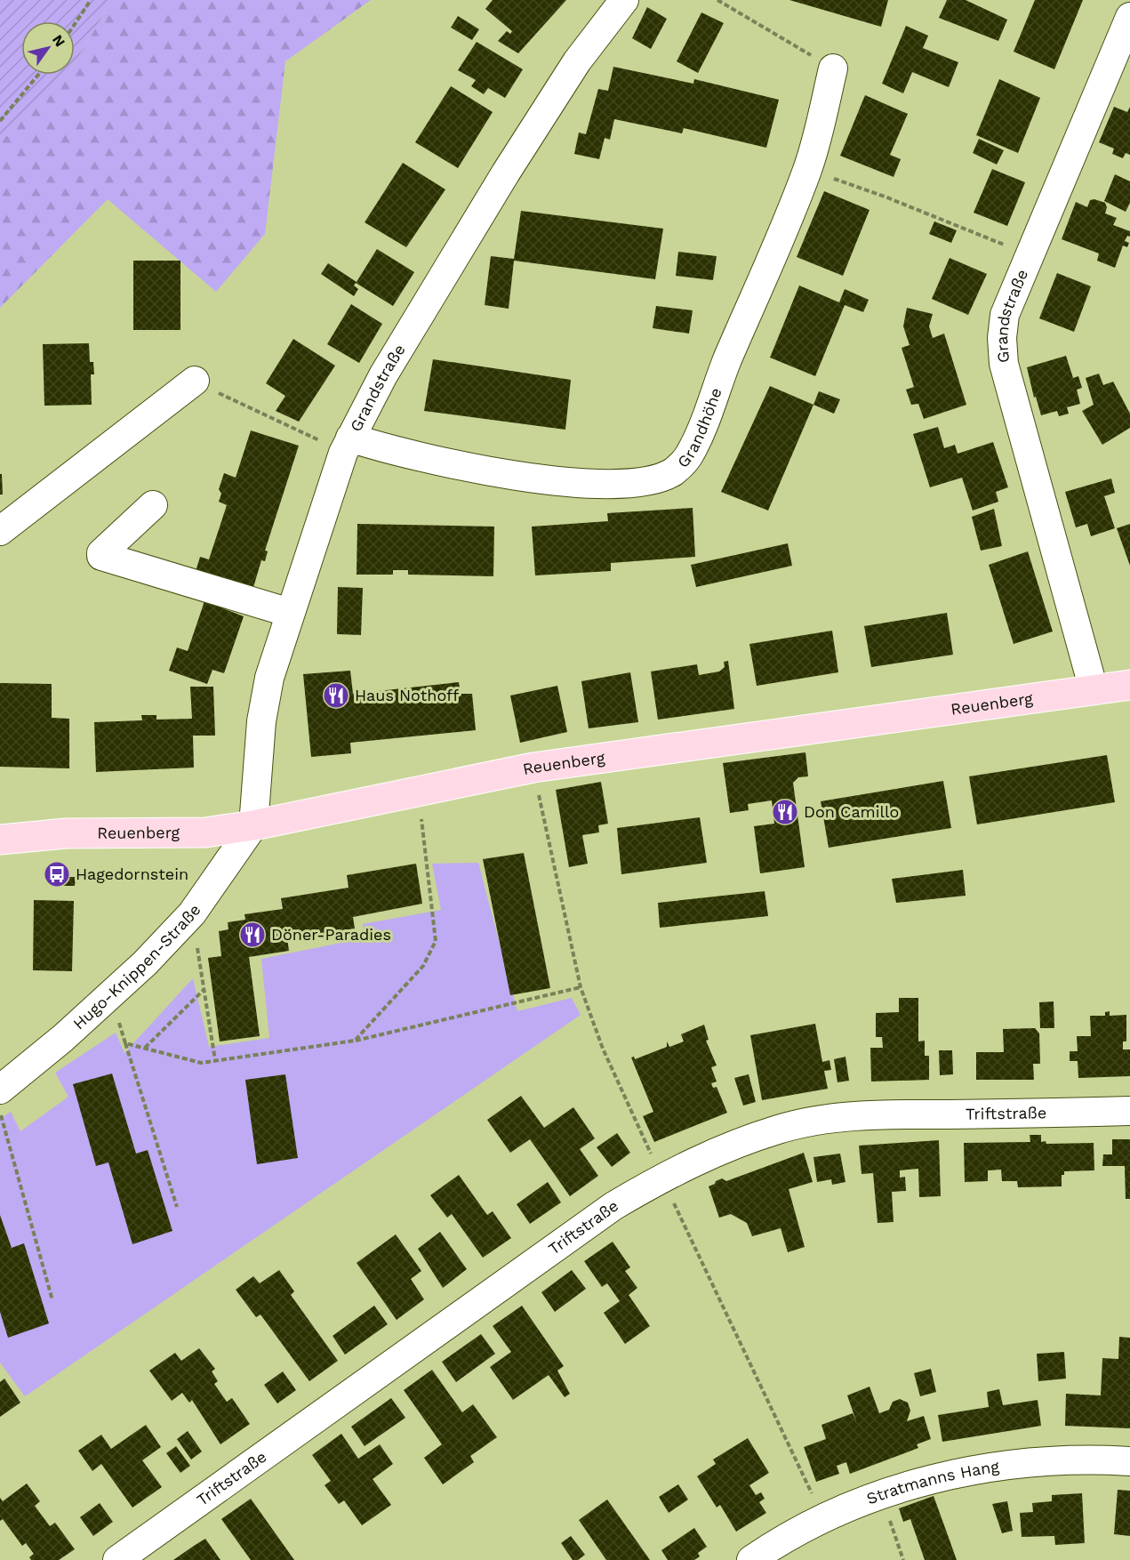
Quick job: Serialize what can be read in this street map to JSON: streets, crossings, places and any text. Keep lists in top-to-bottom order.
{
  "streets": {
    "main road": ["Reuenberg"],
    "street": [
      "Grandstraße",
      "Grandhöhe",
      "Hugo-Knippen-Straße",
      "Triftstraße",
      "Stratmanns Hang"
    ]
  },
  "crossings": [
    ["Grandstraße", "Grandhöhe"],
    ["Grandstraße", "Reuenberg"],
    ["Grandstraße", "Hugo-Knippen-Straße"],
    ["Reuenberg", "Hugo-Knippen-Straße"]
  ],
  "places": {
    "restaurant": ["Haus Nothoff", "Don Camillo", "Döner-Paradies"],
    "bus stop": ["Hagedornstein"]
  },
  "north": "top right"
}
